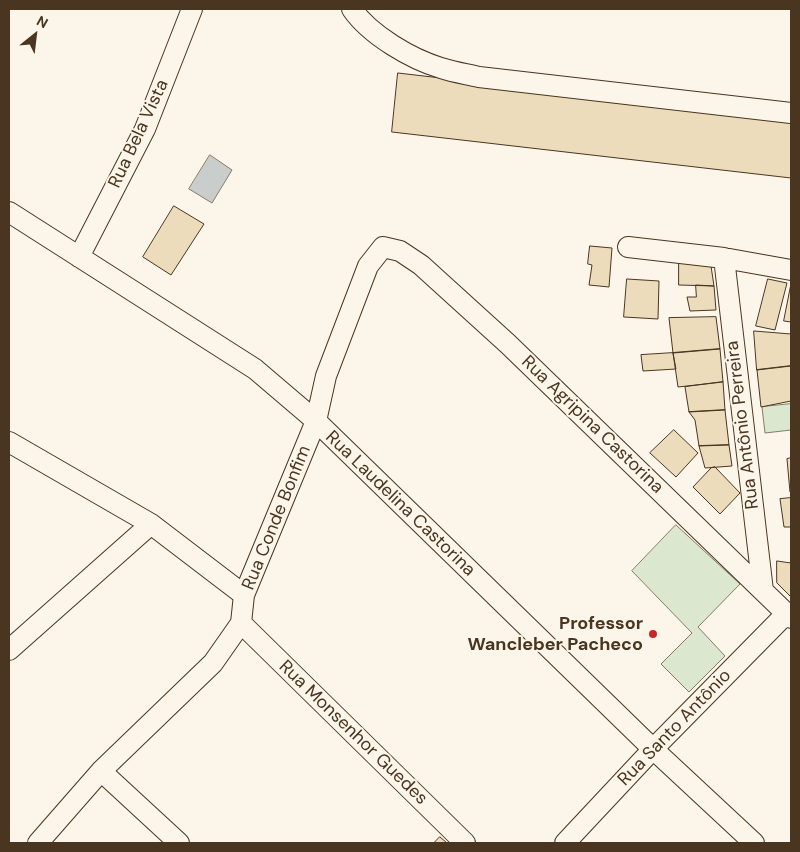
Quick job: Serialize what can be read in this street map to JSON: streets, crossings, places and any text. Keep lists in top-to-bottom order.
{
  "streets": {
    "street": [
      "Rua Bela Vista",
      "Rua Agripina Castorina",
      "Rua Antônio Perreira",
      "Rua Laudelina Castorina",
      "Rua Conde Bonfim",
      "Rua Santo Antônio",
      "Rua Monsenhor Guedes"
    ]
  },
  "crossings": [
    ["Rua Bela Vista", "Rua Laudelina Castorina"],
    ["Rua Agripina Castorina", "Rua Antônio Perreira"],
    ["Rua Agripina Castorina", "Rua Conde Bonfim"],
    ["Rua Agripina Castorina", "Rua Santo Antônio"],
    ["Rua Laudelina Castorina", "Rua Conde Bonfim"],
    ["Rua Laudelina Castorina", "Rua Santo Antônio"],
    ["Rua Conde Bonfim", "Rua Monsenhor Guedes"]
  ],
  "places": ["Professor Wancleber Pacheco"],
  "north": "top right"
}
